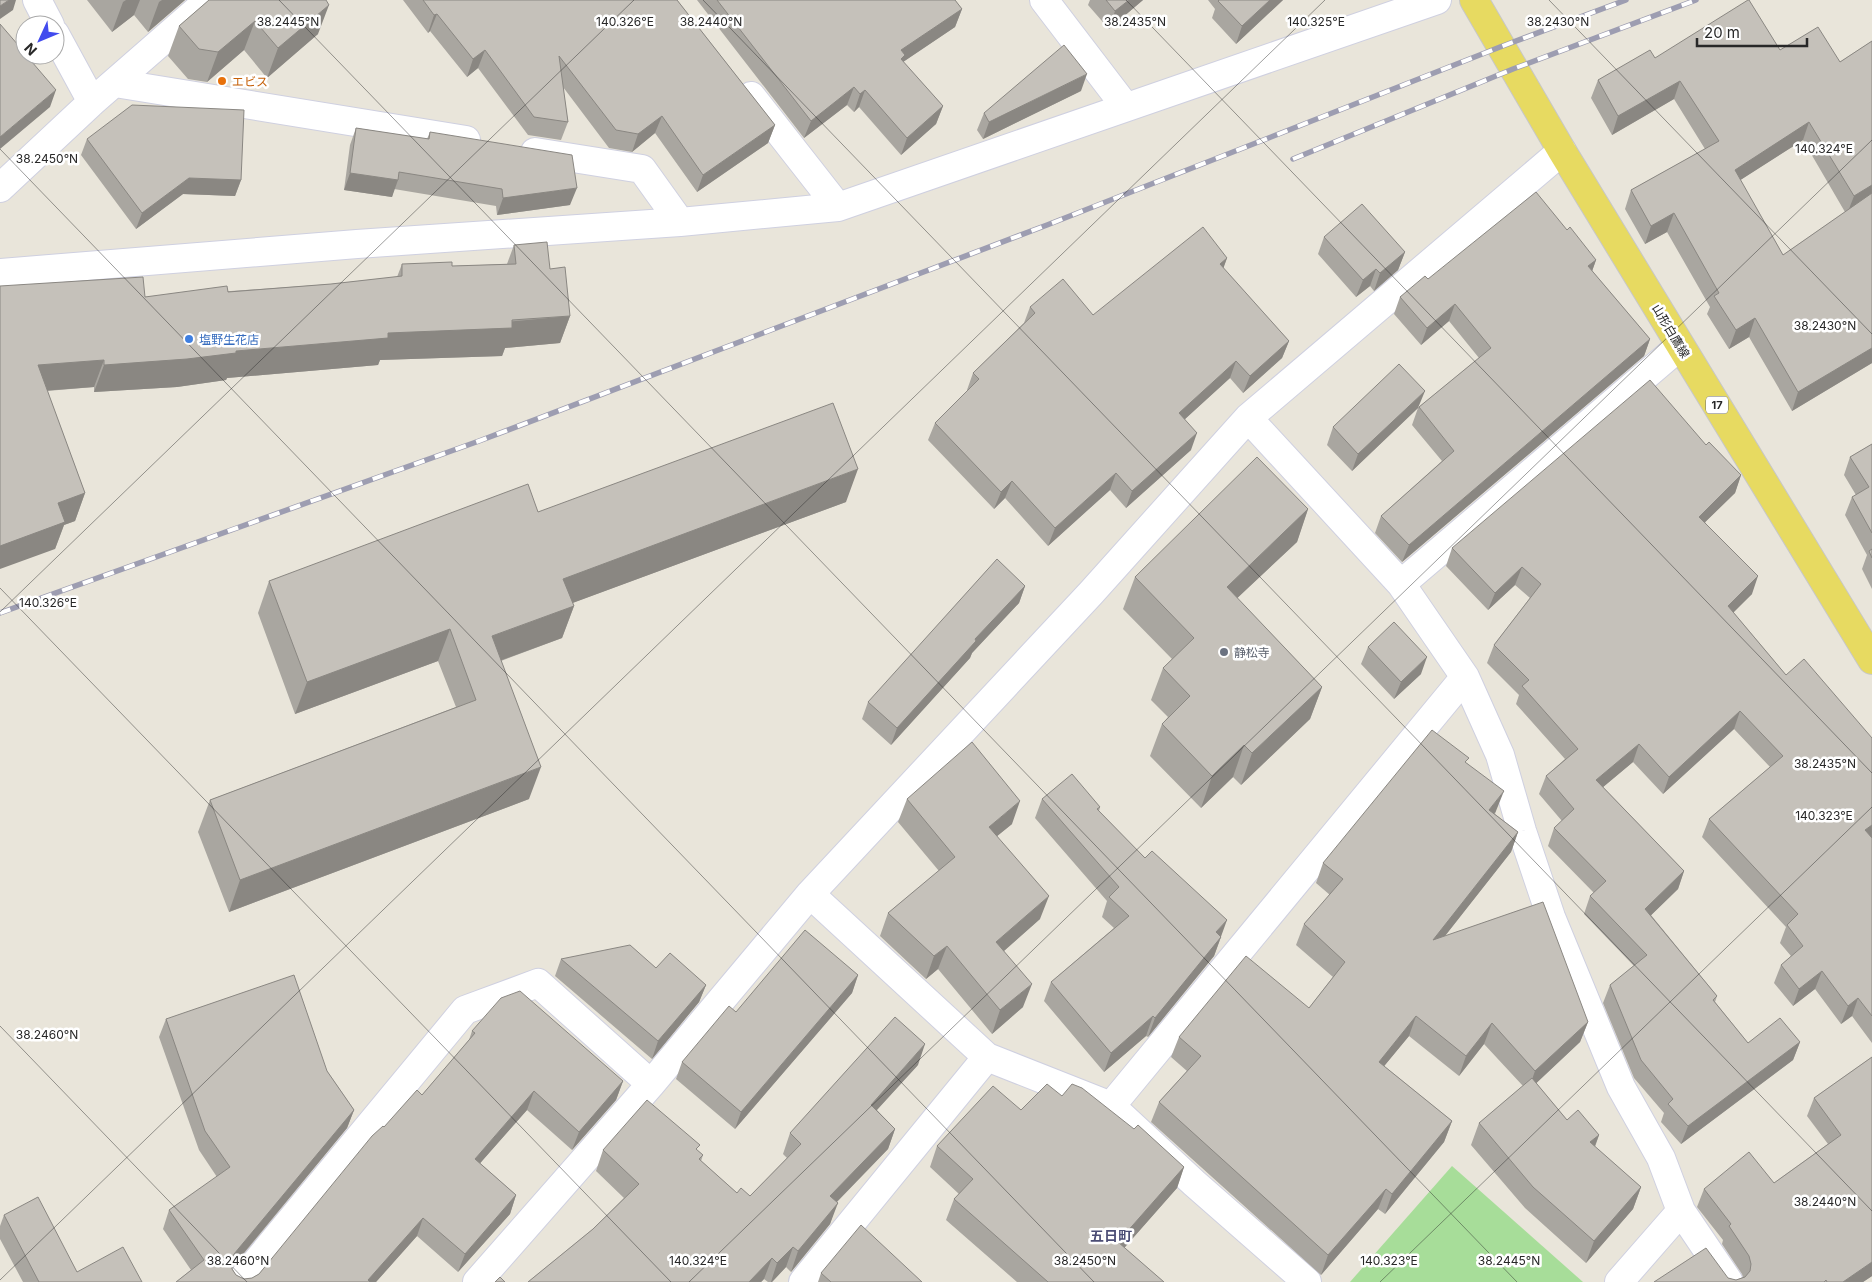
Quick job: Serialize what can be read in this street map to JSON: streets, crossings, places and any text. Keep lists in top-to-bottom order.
{
  "streets": {
    "main road": ["山形白鷹線", "17"]
  },
  "districts": ["五日町"],
  "places": ["エビス", "塩野生花店", "静松寺"],
  "scale_bar": "20 m",
  "north": "bottom left",
  "coordinates": [
    "140.326°E",
    "140.325°E",
    "38.2445°N",
    "38.2440°N",
    "38.2435°N",
    "38.2430°N",
    "140.324°E",
    "38.2450°N",
    "140.323°E",
    "38.2460°N"
  ]
}
